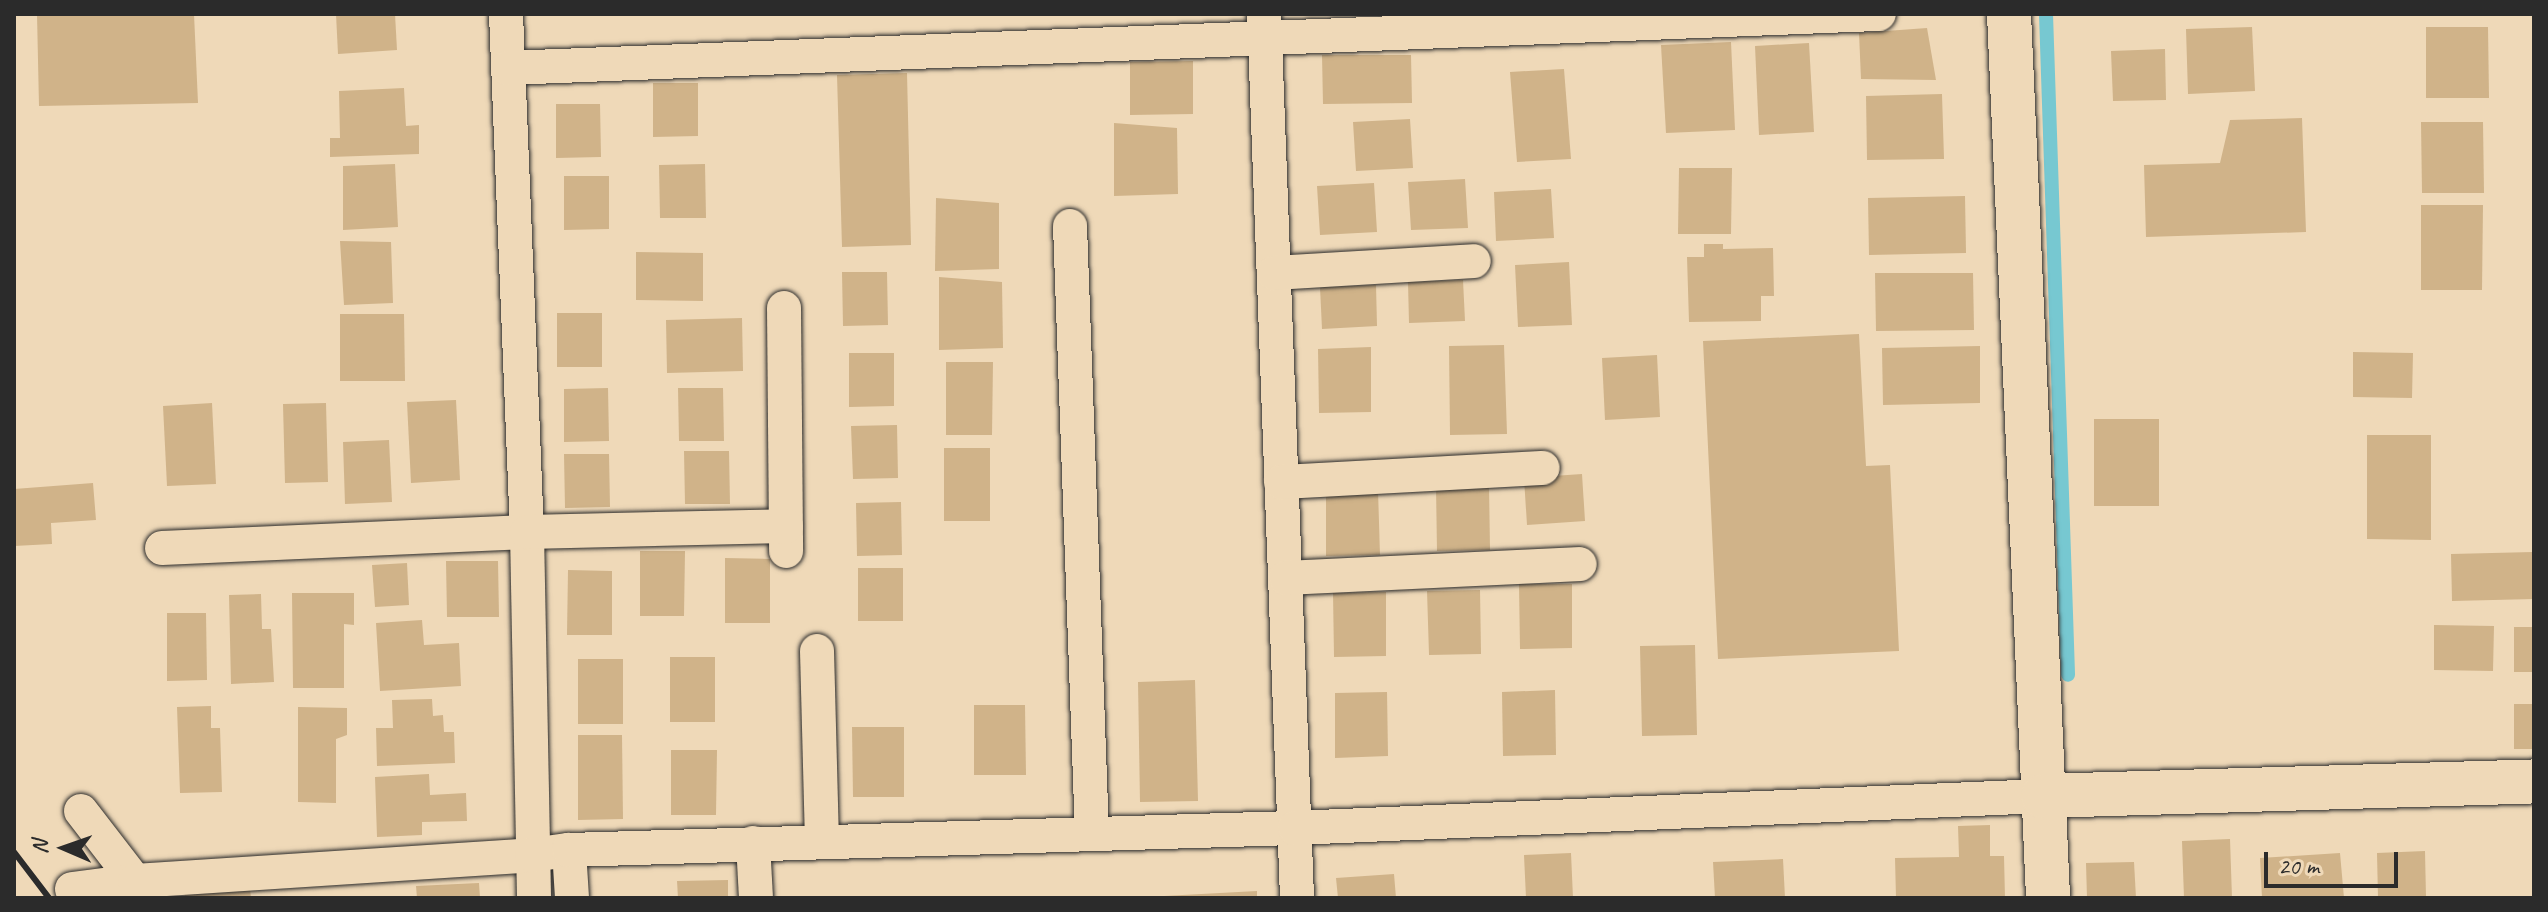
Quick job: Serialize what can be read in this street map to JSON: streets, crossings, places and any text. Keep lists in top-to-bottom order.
{
  "scale_bar": "20 m",
  "north": "left"
}
